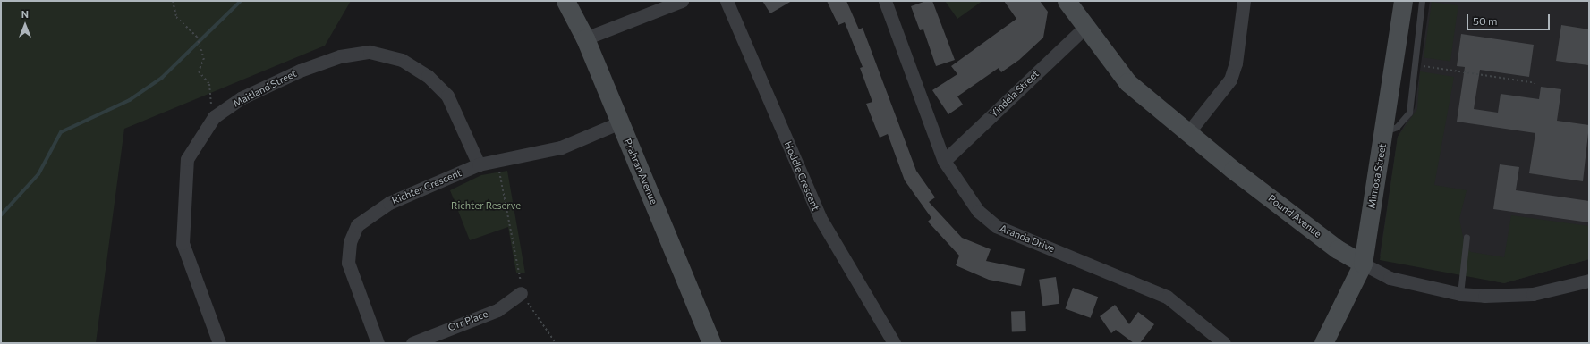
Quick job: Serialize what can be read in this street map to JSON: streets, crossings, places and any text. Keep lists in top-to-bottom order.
{
  "streets": {
    "street": [
      "Maitland Street",
      "Yindela Street",
      "Prahran Avenue",
      "Hoddle Crescent",
      "Mimosa Street",
      "Richter Crescent",
      "Pound Avenue",
      "Aranda Drive",
      "Orr Place"
    ]
  },
  "crossings": [
    ["Maitland Street", "Richter Crescent"],
    ["Yindela Street", "Pound Avenue"],
    ["Yindela Street", "Aranda Drive"],
    ["Prahran Avenue", "Richter Crescent"],
    ["Mimosa Street", "Pound Avenue"]
  ],
  "parks": ["Richter Reserve"],
  "scale_bar": "50 m",
  "north": "top"
}
